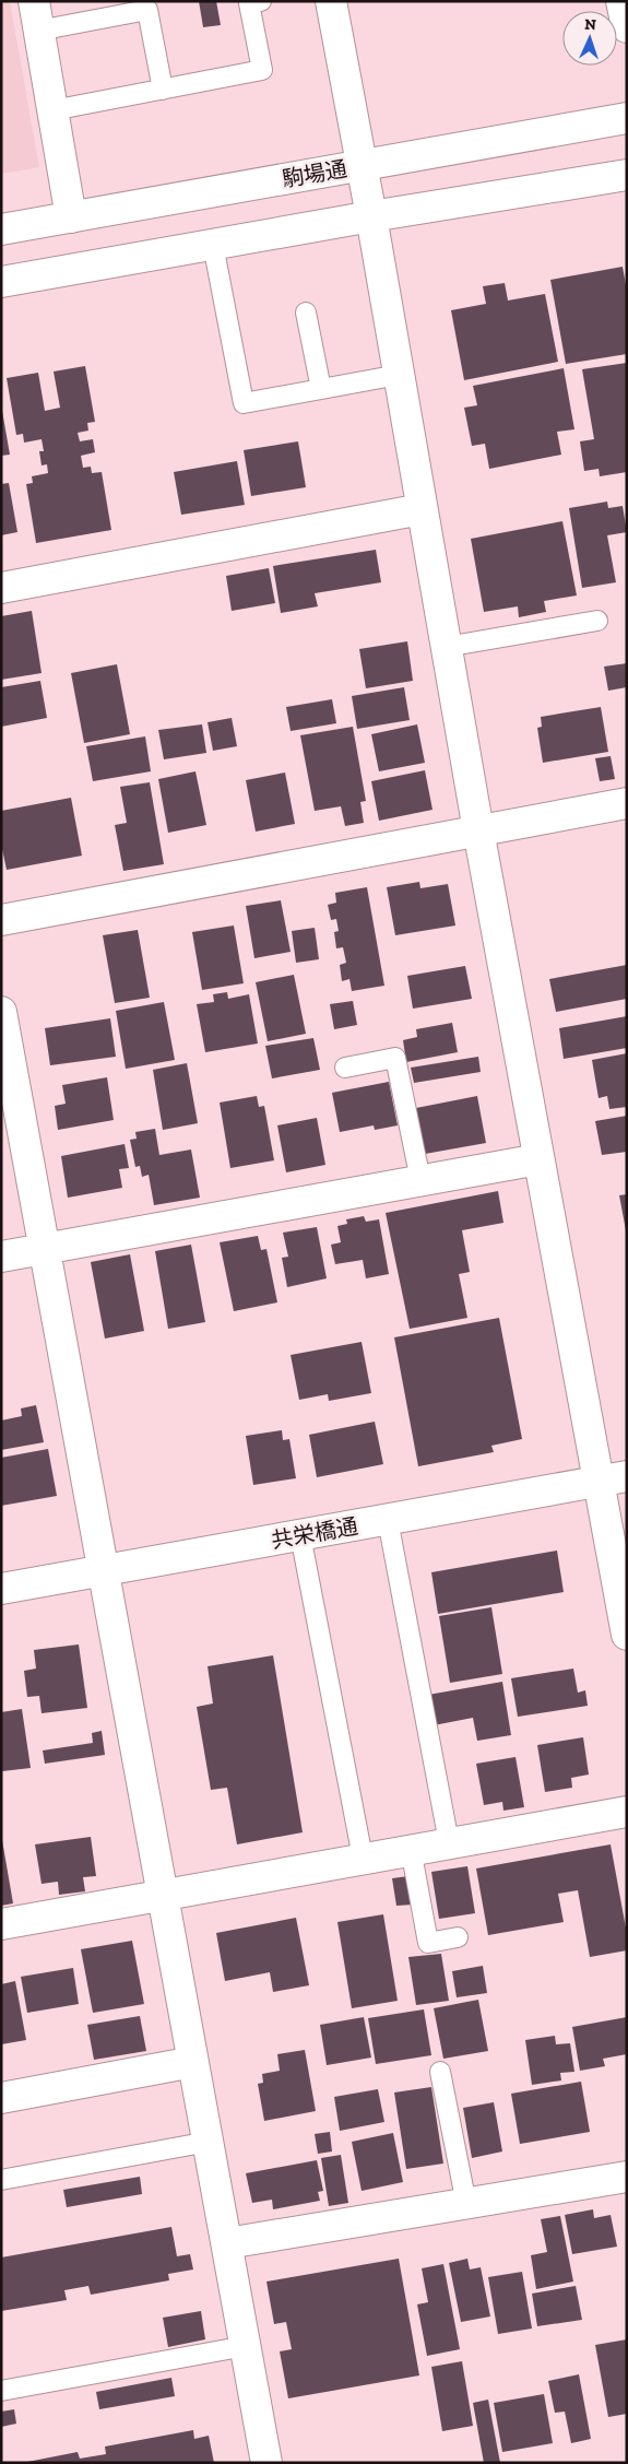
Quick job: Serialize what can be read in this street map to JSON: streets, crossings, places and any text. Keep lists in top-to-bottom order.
{
  "streets": {
    "street": ["駒場通", "共栄橋通"]
  },
  "north": "top"
}
